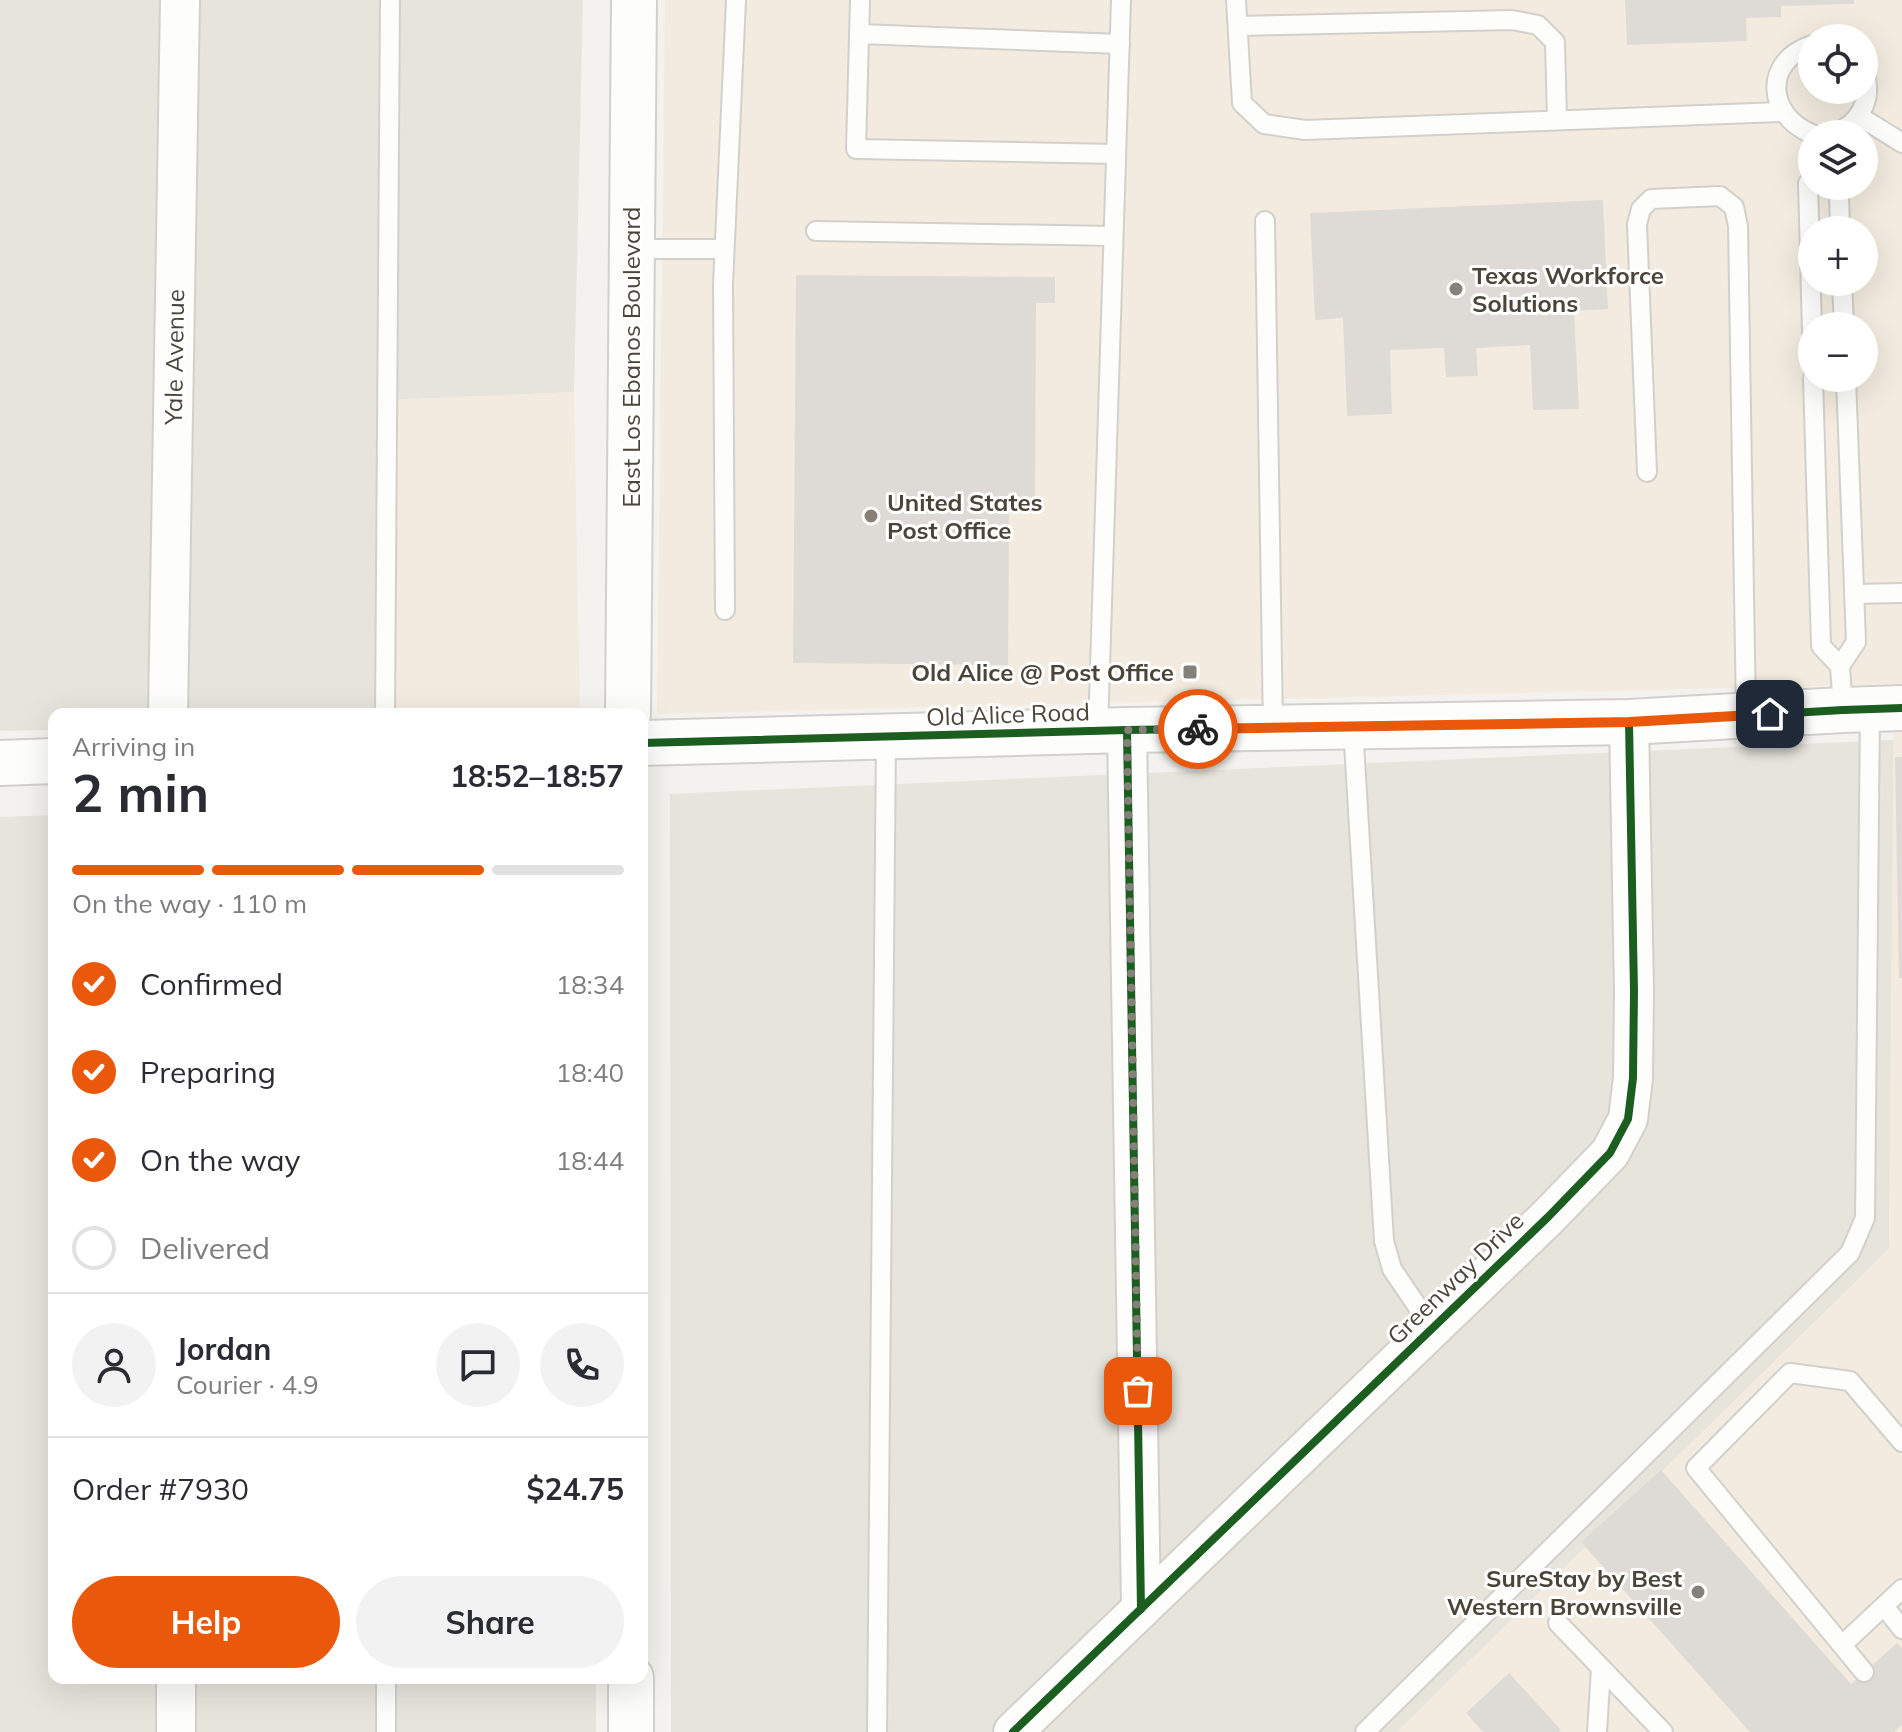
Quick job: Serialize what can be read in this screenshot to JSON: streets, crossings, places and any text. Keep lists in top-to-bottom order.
{
  "streets": {
    "street": [
      "Yale Avenue",
      "East Los Ebanos Boulevard",
      "Old Alice Road",
      "Greenway Drive"
    ]
  },
  "crossings": [
    ["Old Alice Road", "Greenway Drive"]
  ],
  "places": {
    "other": ["Texas Workforce Solutions", "United States Post Office", "SureStay by Best Western Brownsville"],
    "transit": ["Old Alice @ Post Office"]
  },
  "page": {
    "map_buttons": ["+", "−"],
    "heading": ["2 min", "Arriving in", "18:52–18:57"],
    "panel": [
      "Jordan",
      "Courier · 4.9",
      "Order #7930",
      "$24.75"
    ],
    "bar": "On the way · 110 m",
    "list": [
      ["Confirmed", "18:34"],
      ["Preparing", "18:40"],
      ["On the way", "18:44"],
      "Delivered"
    ],
    "buttons": ["Help", "Share"]
  }
}
